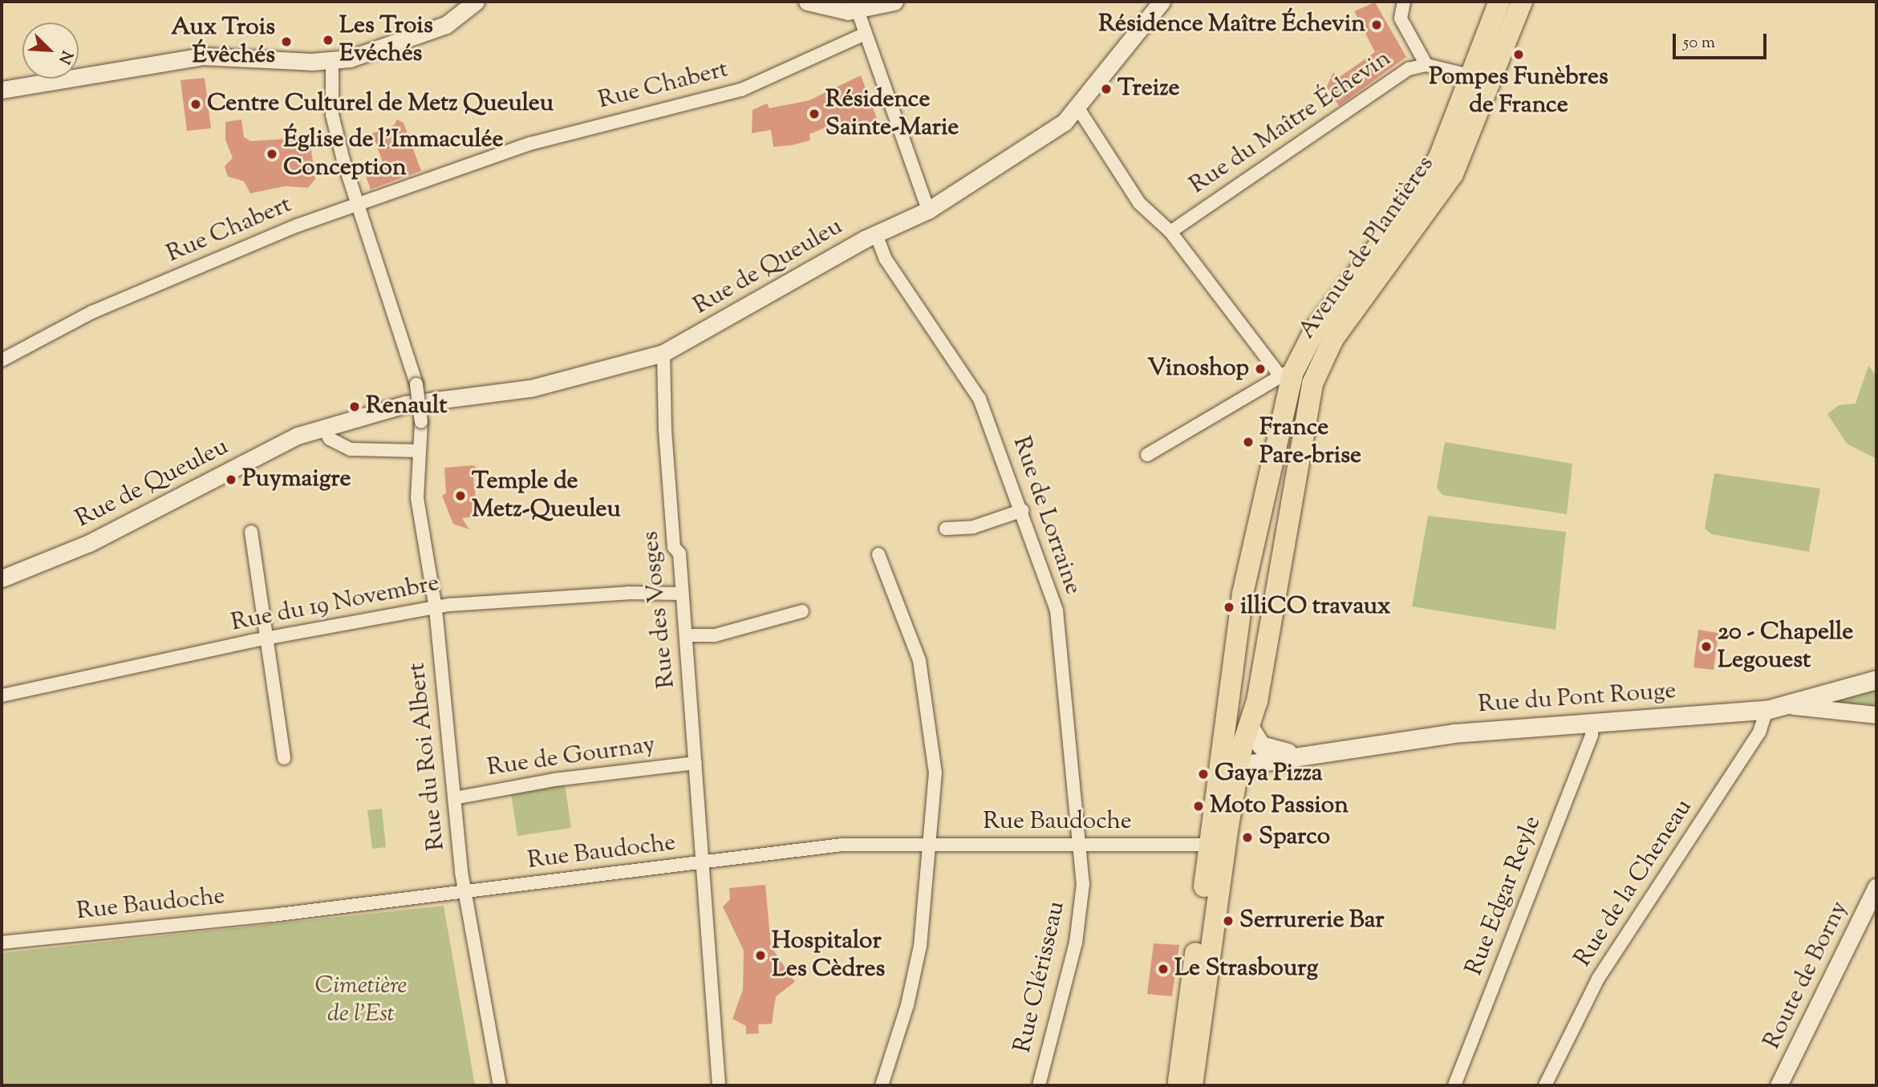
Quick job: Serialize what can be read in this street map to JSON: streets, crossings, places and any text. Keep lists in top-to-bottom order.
{
  "streets": {
    "main road": ["Avenue de Plantières", "Rue du Pont Rouge"],
    "street": [
      "Rue Chabert",
      "Rue du Maître Échevin",
      "Rue de Queuleu",
      "Rue de Lorraine",
      "Rue du 19 Novembre",
      "Rue des Vosges",
      "Rue du Roi Albert",
      "Rue de Gournay",
      "Rue Baudoche",
      "Rue de la Cheneau",
      "Rue Edgar Reyle",
      "Route de Borny",
      "Rue Clérisseau"
    ]
  },
  "crossings": [
    ["Rue Chabert", "Rue du Roi Albert"],
    ["Rue du Maître Échevin", "Avenue de Plantières"],
    ["Avenue de Plantières", "Rue du Pont Rouge"],
    ["Rue de Queuleu", "Rue de Lorraine"],
    ["Rue de Queuleu", "Rue des Vosges"],
    ["Rue de Lorraine", "Rue Baudoche"],
    ["Rue de Lorraine", "Rue Clérisseau"],
    ["Rue du 19 Novembre", "Rue des Vosges"],
    ["Rue du 19 Novembre", "Rue du Roi Albert"],
    ["Rue des Vosges", "Rue de Gournay"],
    ["Rue des Vosges", "Rue Baudoche"],
    ["Rue du Pont Rouge", "Rue de la Cheneau"],
    ["Rue du Pont Rouge", "Rue Edgar Reyle"],
    ["Rue du Roi Albert", "Rue de Gournay"],
    ["Rue du Roi Albert", "Rue Baudoche"],
    ["Rue Baudoche", "Rue Clérisseau"]
  ],
  "parks": ["Cimetière de l'Est"],
  "places": [
    "Résidence Maître Échevin",
    "Les Trois Evéchés",
    "Aux Trois Évêchés",
    "Pompes Funèbres de France",
    "Treize",
    "Centre Culturel de Metz Queuleu",
    "Résidence Sainte-Marie",
    "Église de l'Immaculée Conception",
    "Vinoshop",
    "Renault",
    "France Pare-brise",
    "Puymaigre",
    "Temple de Metz-Queuleu",
    "illiCO travaux",
    "20 - Chapelle Legouest",
    "Gaya Pizza",
    "Moto Passion",
    "Sparco",
    "Serrurerie Bar",
    "Hospitalor Les Cèdres",
    "Le Strasbourg"
  ],
  "scale_bar": "50 m",
  "north": "bottom right"
}
